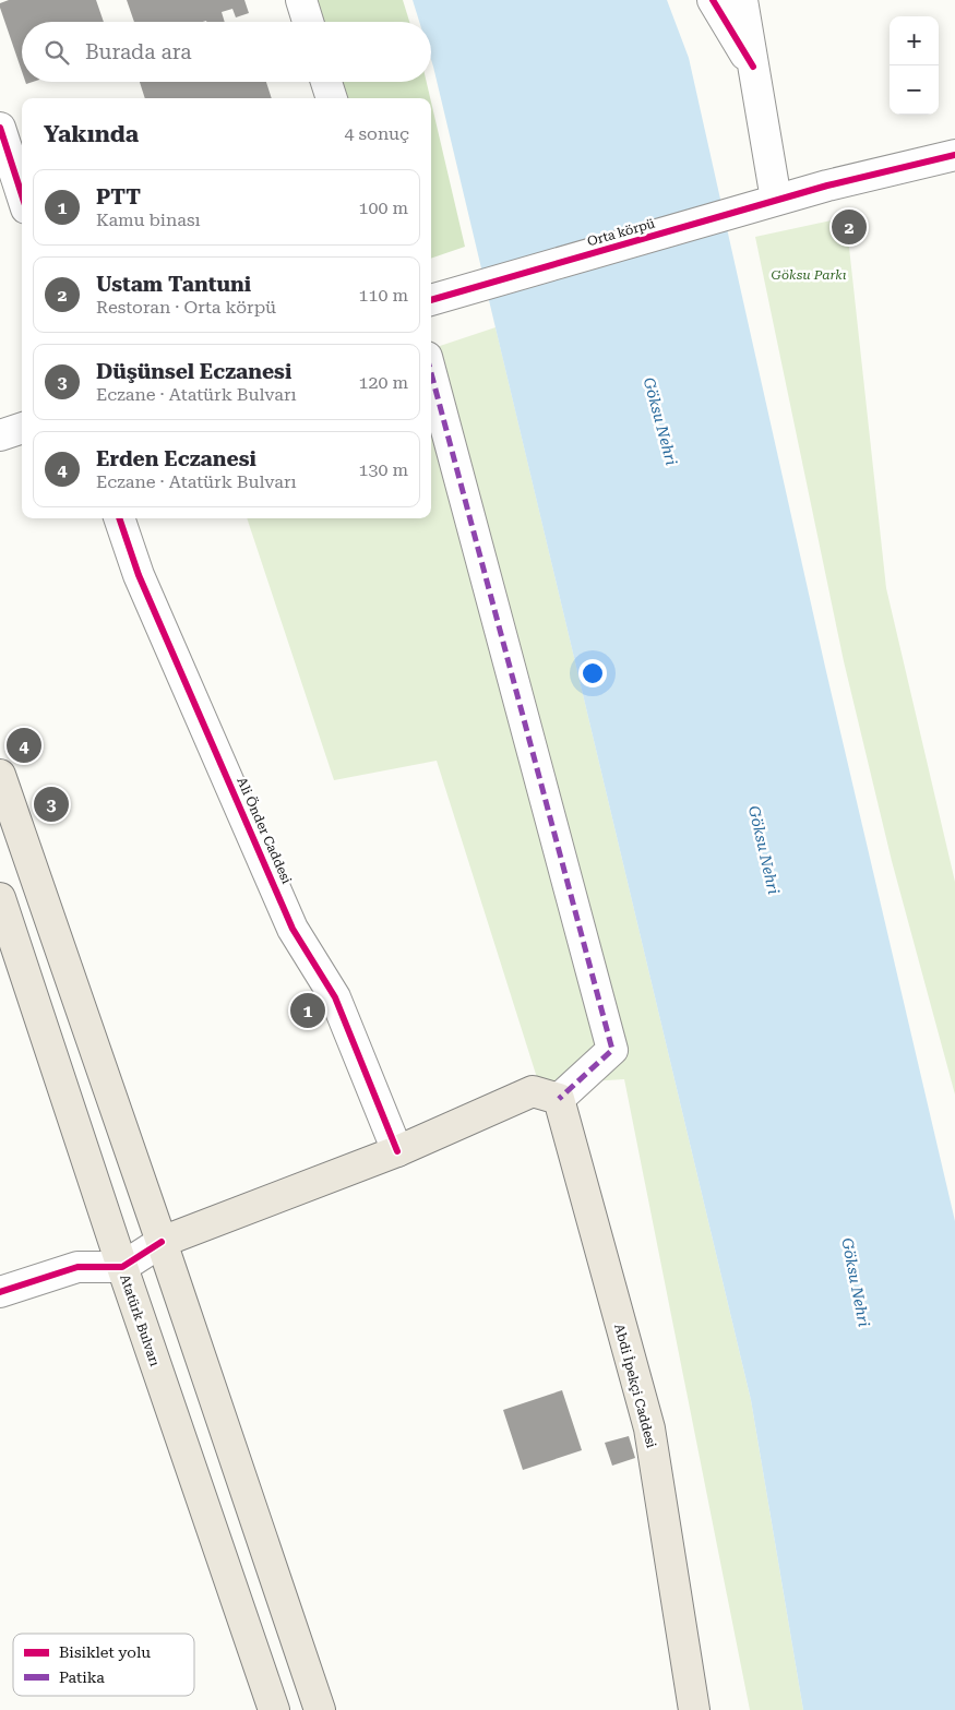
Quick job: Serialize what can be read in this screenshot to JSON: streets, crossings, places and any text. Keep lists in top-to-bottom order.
{
  "streets": {
    "main road": ["Atatürk Bulvarı", "Abdi İpekçi Caddesi"],
    "street": ["Orta körpü", "Ali Önder Caddesi"]
  },
  "water": ["Göksu Nehri"],
  "parks": ["Göksu Parkı"],
  "legend": ["Bisiklet yolu", "Patika"],
  "page": {
    "map_buttons": ["+", "−"],
    "search": "Burada ara",
    "heading": ["Yakında", "4 sonuç"],
    "list": [
      {
        "mark": "1",
        "name": "PTT",
        "note": "Kamu binası",
        "value": "100 m"
      },
      {
        "mark": "2",
        "name": "Ustam Tantuni",
        "note": "Restoran · Orta körpü",
        "value": "110 m"
      },
      {
        "mark": "3",
        "name": "Düşünsel Eczanesi",
        "note": "Eczane · Atatürk Bulvarı",
        "value": "120 m"
      },
      {
        "mark": "4",
        "name": "Erden Eczanesi",
        "note": "Eczane · Atatürk Bulvarı",
        "value": "130 m"
      }
    ],
    "pins": [
      "2",
      "4",
      "3",
      "1"
    ]
  }
}
